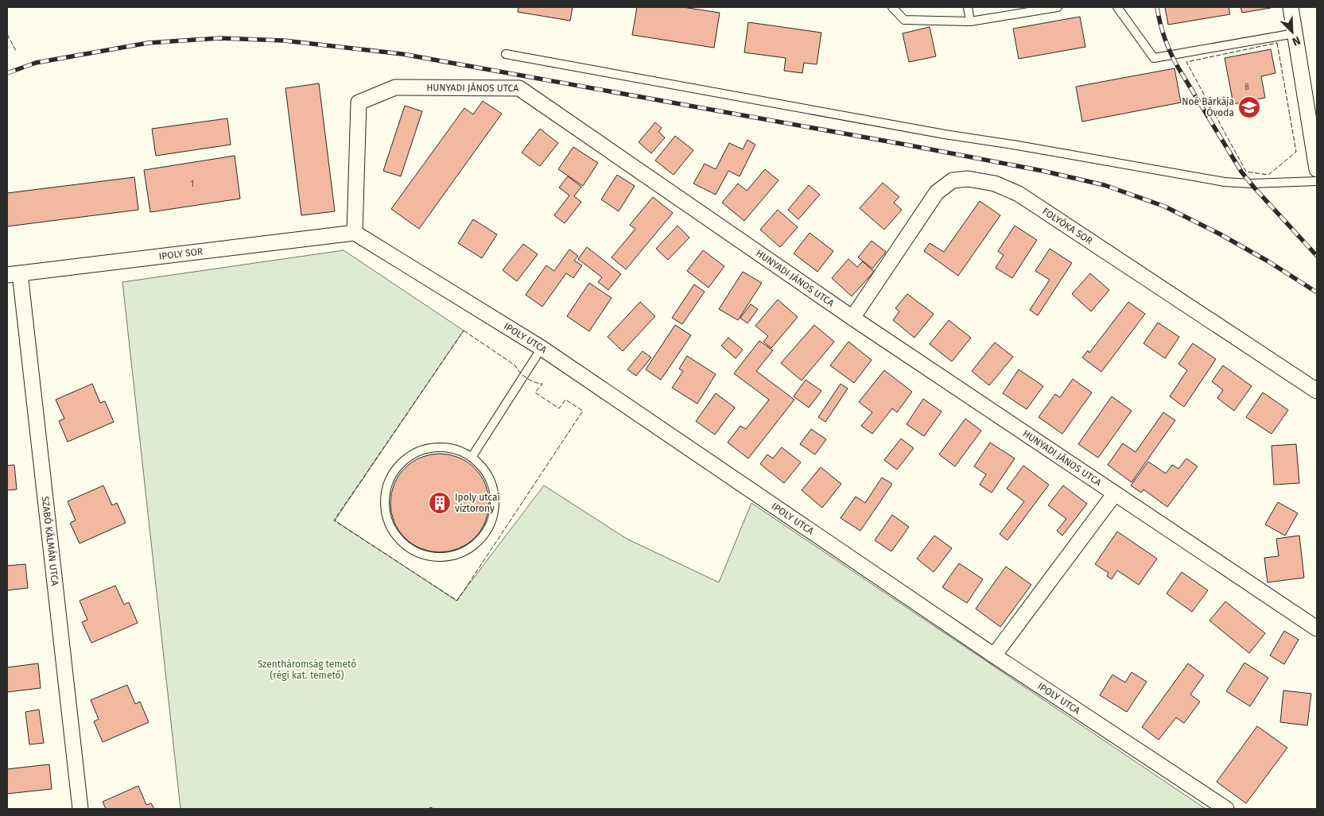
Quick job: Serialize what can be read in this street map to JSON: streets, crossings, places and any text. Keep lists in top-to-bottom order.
{
  "streets": {
    "street": [
      "HUNYADI JÁNOS UTCA",
      "FOLYÓKA SOR",
      "IPOLY SOR",
      "IPOLY UTCA",
      "SZABÓ KÁLMÁN UTCA"
    ]
  },
  "crossings": [
    ["HUNYADI JÁNOS UTCA", "FOLYÓKA SOR"],
    ["HUNYADI JÁNOS UTCA", "IPOLY SOR"],
    ["HUNYADI JÁNOS UTCA", "IPOLY UTCA"],
    ["IPOLY SOR", "IPOLY UTCA"],
    ["IPOLY SOR", "SZABÓ KÁLMÁN UTCA"]
  ],
  "parks": ["Szentháromság temető (régi kat. temető)"],
  "places": {
    "school or university": ["Noé Bárkája Óvoda"],
    "building": ["Ipoly utcai víztorony"]
  },
  "house_numbers": ["8", "1"],
  "north": "bottom right"
}
